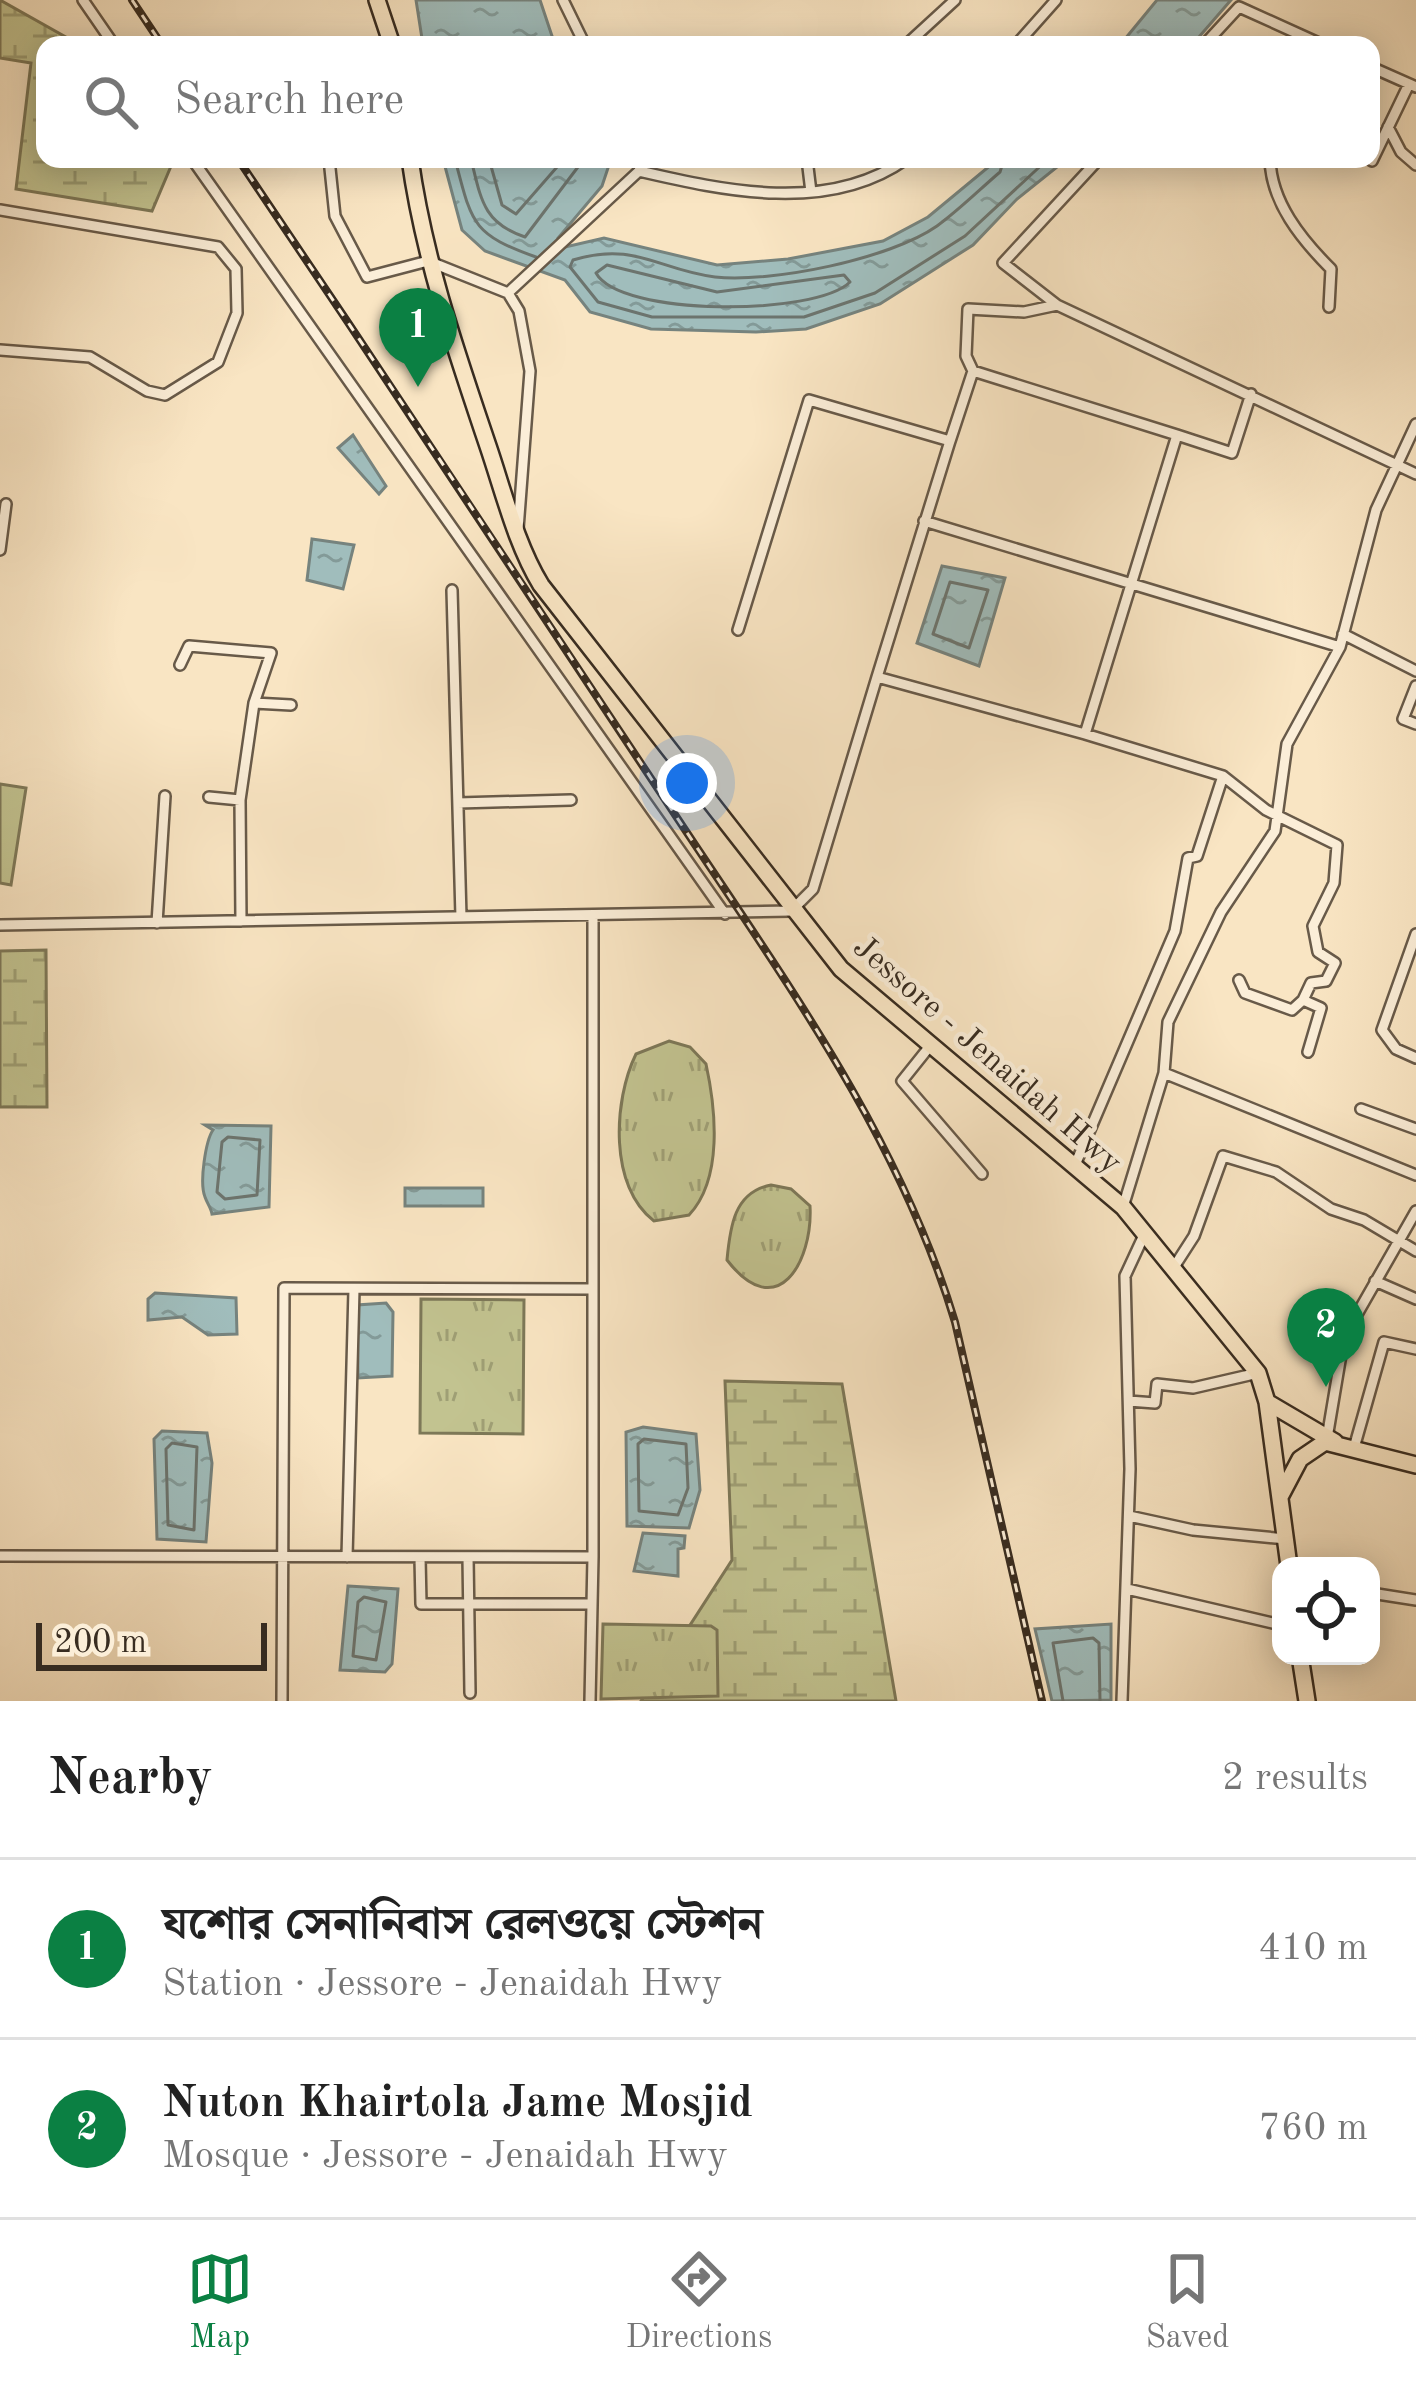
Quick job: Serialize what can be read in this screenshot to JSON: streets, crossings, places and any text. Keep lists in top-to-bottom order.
{
  "streets": {
    "highway": ["Jessore - Jenaidah Hwy"]
  },
  "scale_bar": "200 m",
  "page": {
    "search": "Search here",
    "pins": ["1", "2"],
    "scale": "200 m",
    "heading": ["Nearby", "2 results"],
    "list": [
      {
        "mark": "1",
        "name": "যশোর সেনানিবাস রেলওয়ে স্টেশন",
        "note": "Station · Jessore - Jenaidah Hwy",
        "value": "410 m"
      },
      {
        "mark": "2",
        "name": "Nuton Khairtola Jame Mosjid",
        "note": "Mosque · Jessore - Jenaidah Hwy",
        "value": "760 m"
      }
    ],
    "nav": ["Map", "Directions", "Saved"]
  }
}
